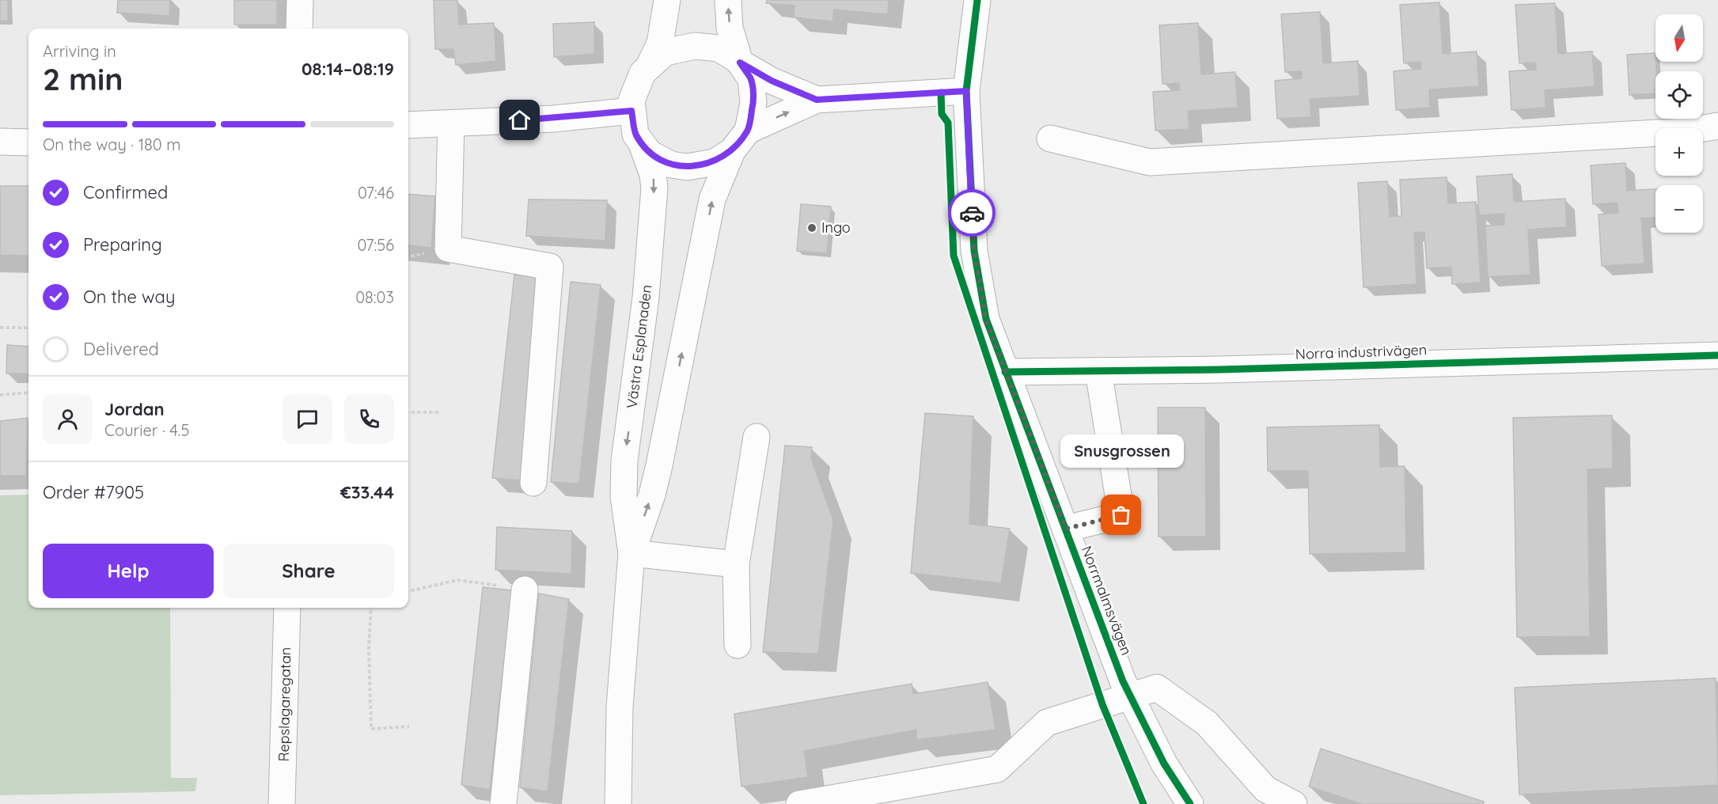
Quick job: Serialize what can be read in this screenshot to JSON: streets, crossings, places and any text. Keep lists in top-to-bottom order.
{
  "streets": {
    "street": [
      "Västra Esplanaden",
      "Norra industrivägen",
      "Norrmalmsvägen",
      "Repslagaregatan"
    ]
  },
  "crossings": [
    ["Norra industrivägen", "Norrmalmsvägen"]
  ],
  "places": ["Ingo", "Snusgrossen"],
  "north": "bottom",
  "page": {
    "map_buttons": ["+", "−"],
    "heading": ["2 min", "Arriving in", "08:14–08:19"],
    "panel": [
      "Jordan",
      "Courier · 4.5",
      "Order #7905",
      "€33.44"
    ],
    "bar": "On the way · 180 m",
    "list": [
      ["Confirmed", "07:46"],
      ["Preparing", "07:56"],
      ["On the way", "08:03"],
      "Delivered"
    ],
    "bubble": "Snusgrossen",
    "buttons": ["Help", "Share"]
  }
}
